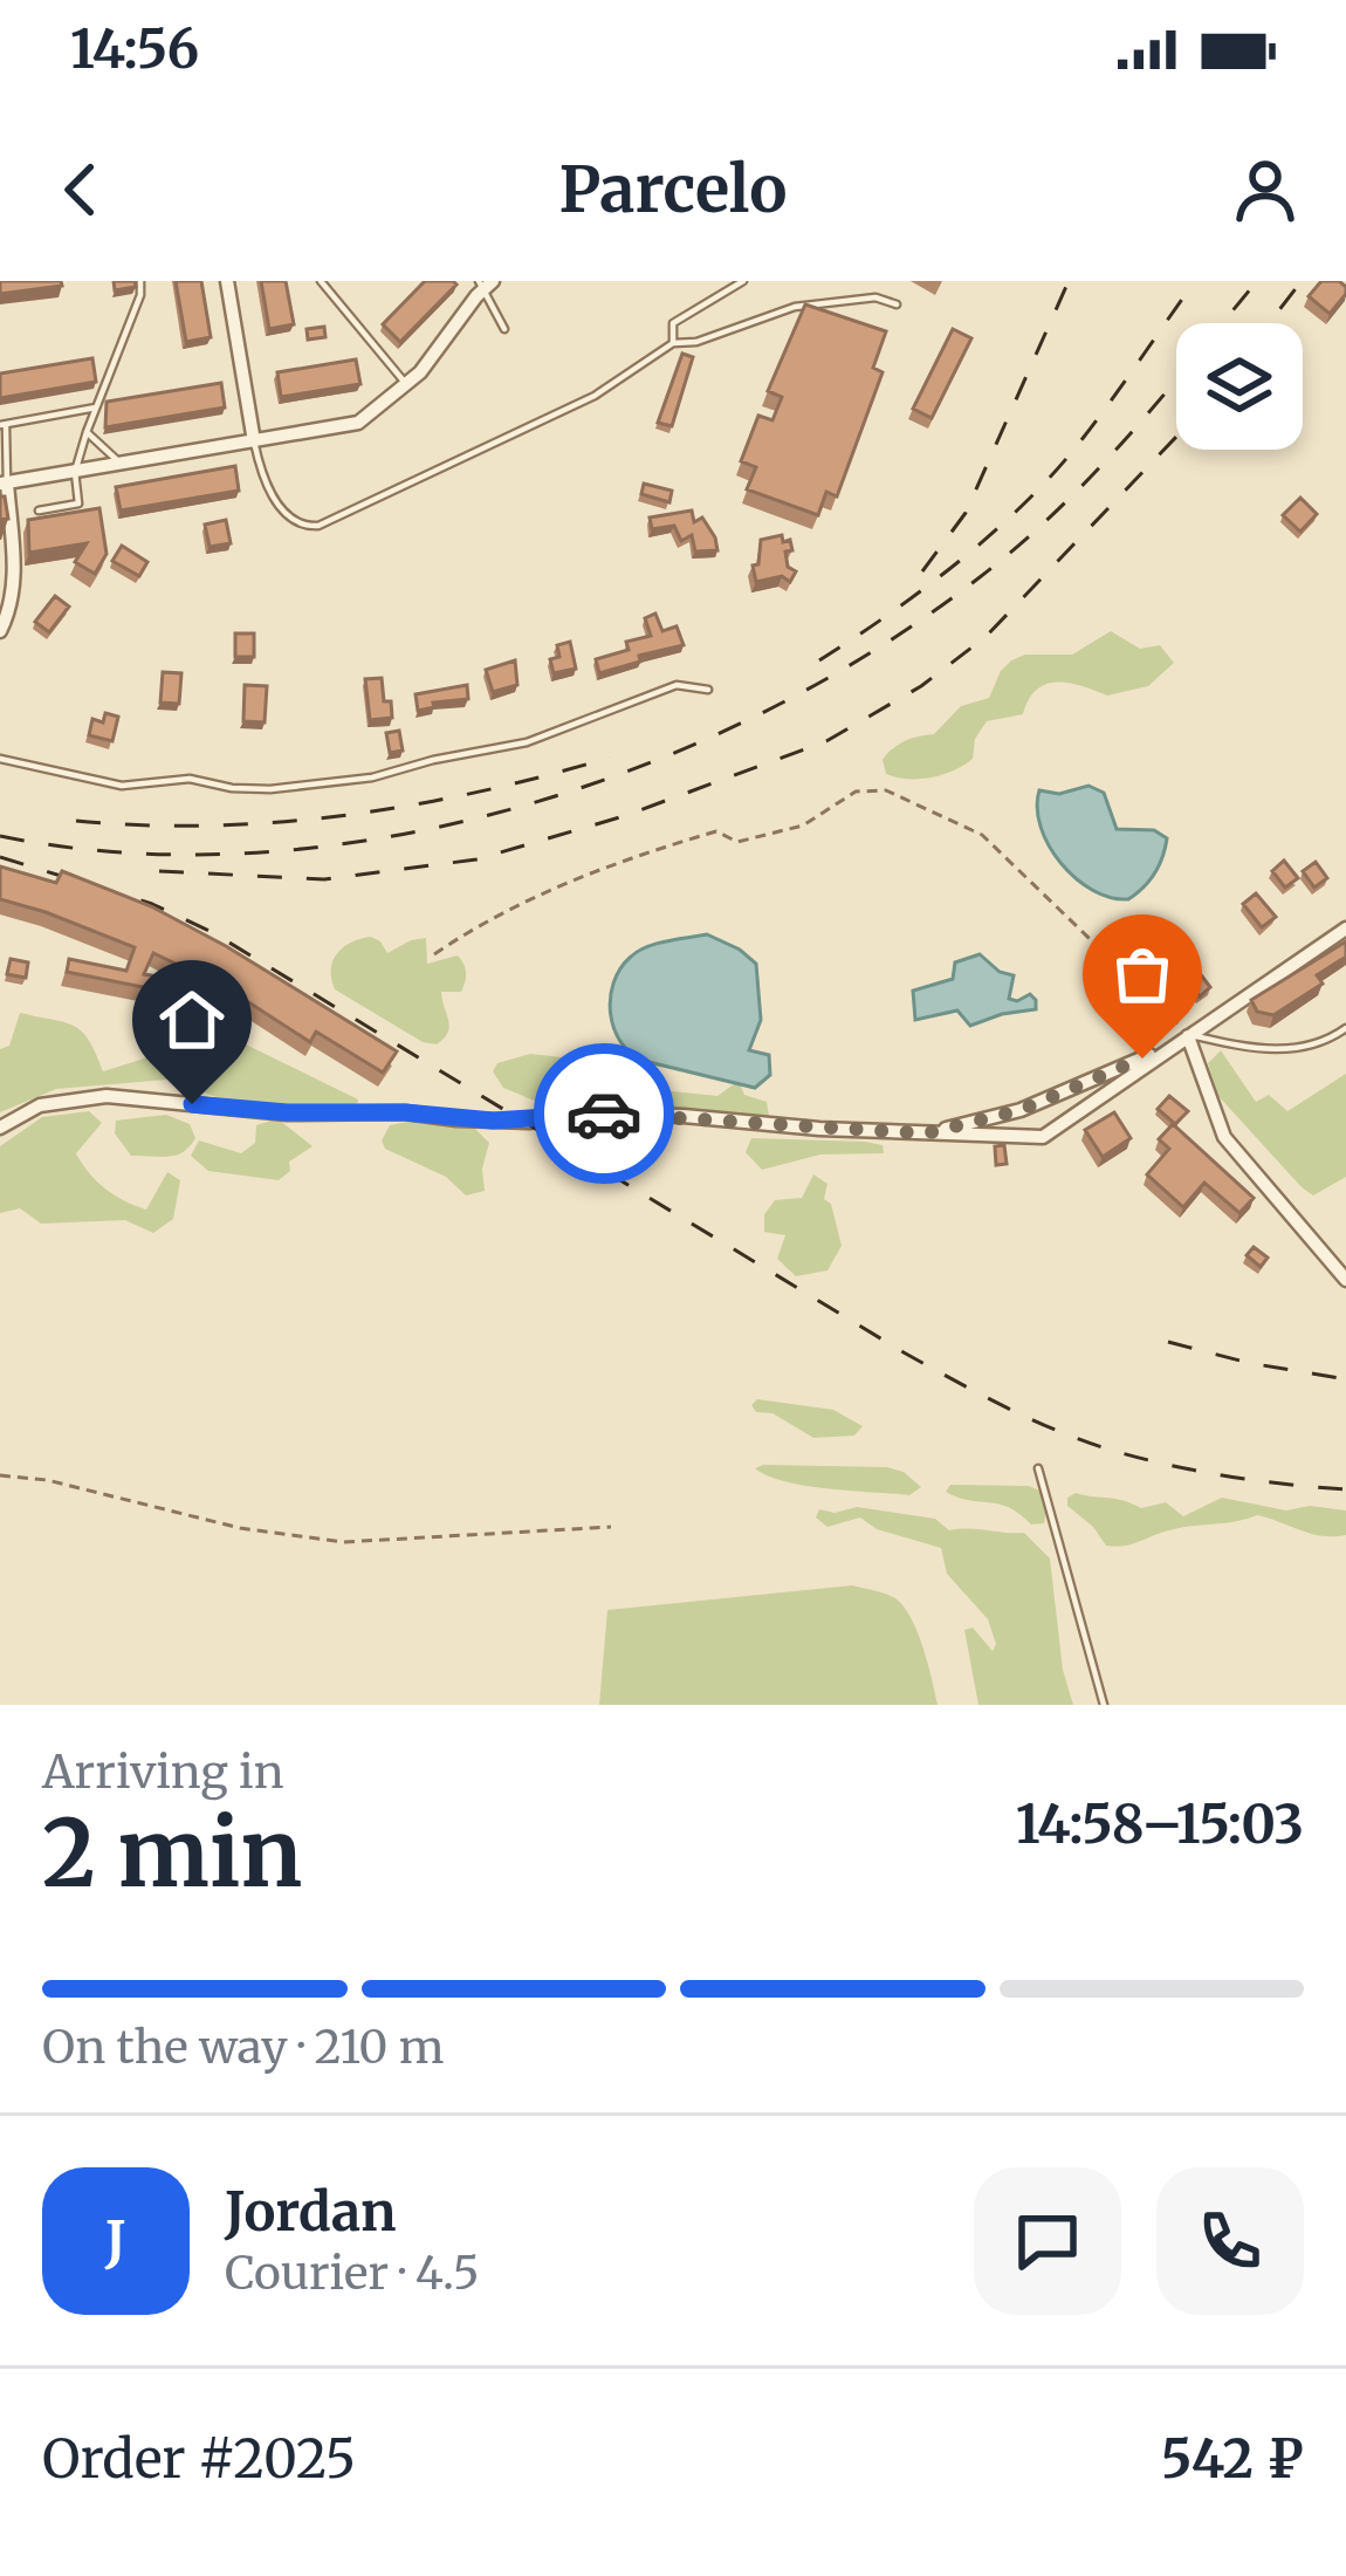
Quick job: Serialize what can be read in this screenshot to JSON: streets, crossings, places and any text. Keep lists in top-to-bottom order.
{
  "page": {
    "status": "14:56",
    "header": "Parcelo",
    "heading": ["2 min", "Arriving in", "14:58–15:03"],
    "panel": [
      "Jordan",
      "Courier · 4.5",
      "Order #2025",
      "542 ₽"
    ],
    "bar": "On the way · 210 m",
    "round": "J"
  }
}
